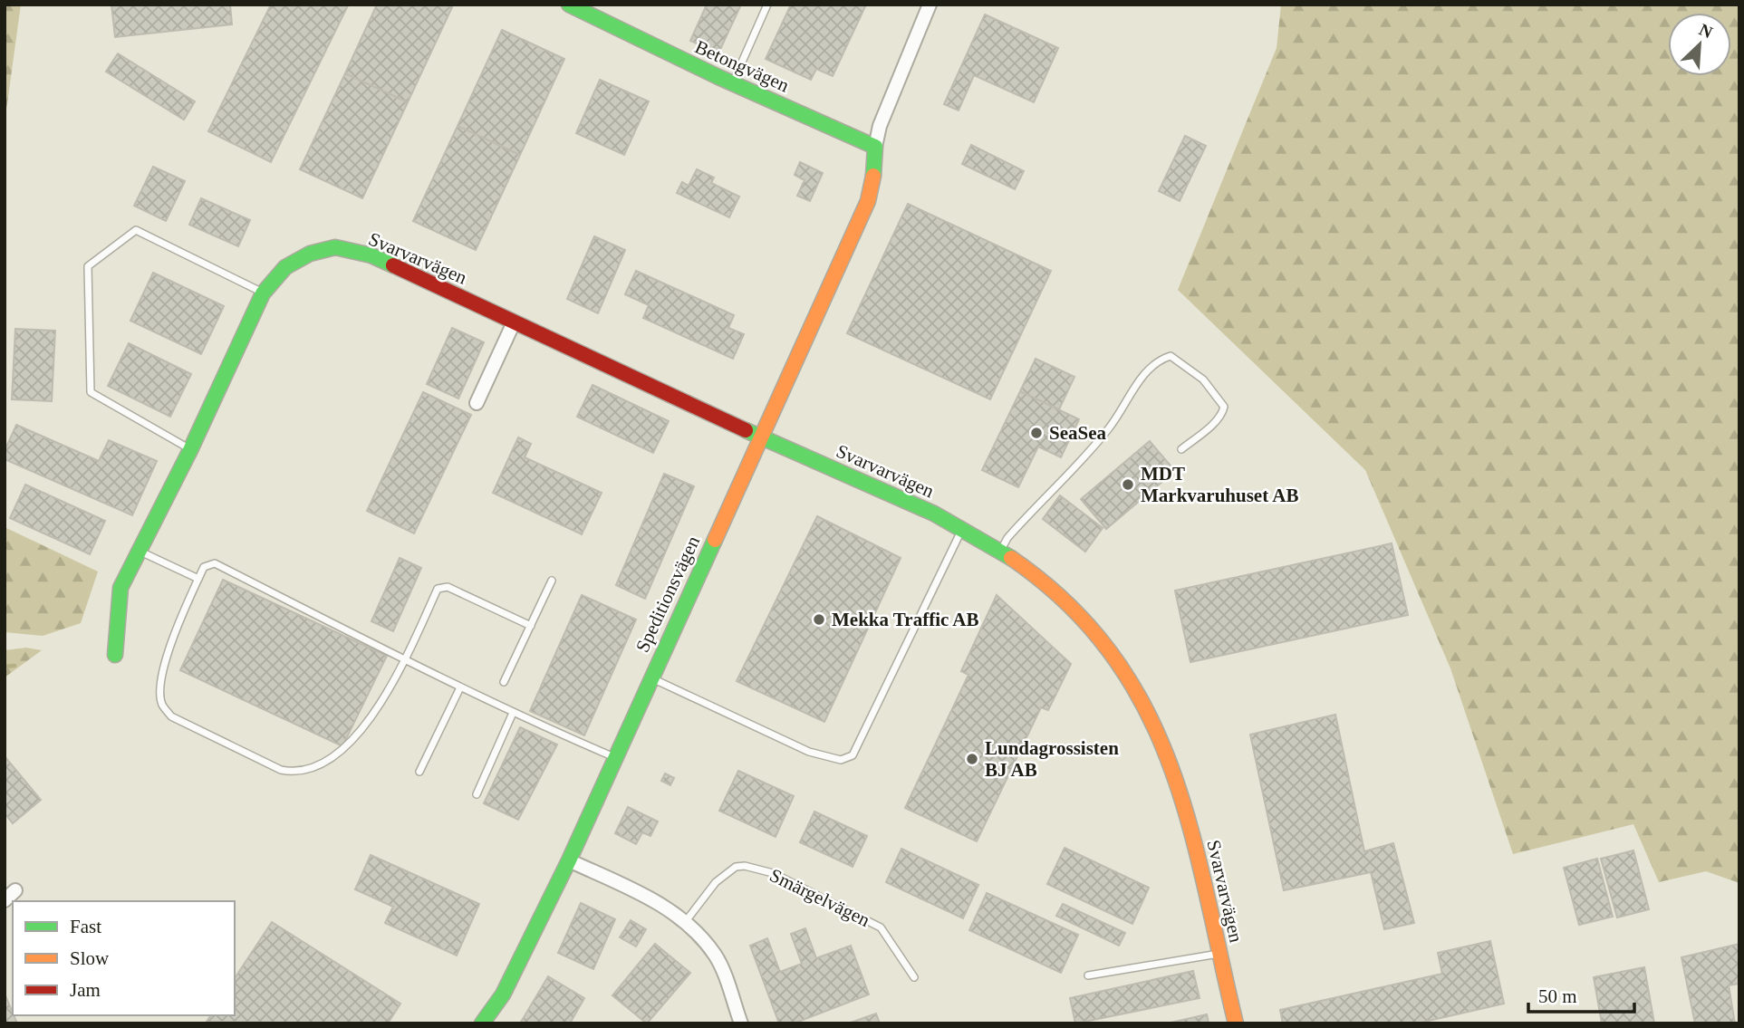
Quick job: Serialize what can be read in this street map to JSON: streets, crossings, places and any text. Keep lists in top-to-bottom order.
{
  "streets": {
    "street": ["Betongvägen", "Svarvarvägen", "Speditionsvägen"],
    "lane": ["Smärgelvägen"]
  },
  "crossings": [
    ["Betongvägen", "Speditionsvägen"],
    ["Svarvarvägen", "Speditionsvägen"]
  ],
  "places": [
    "SeaSea",
    "MDT Markvaruhuset AB",
    "Mekka Traffic AB",
    "Lundagrossisten BJ AB"
  ],
  "legend": ["Fast", "Slow", "Jam"],
  "scale_bar": "50 m",
  "north": "top right"
}
